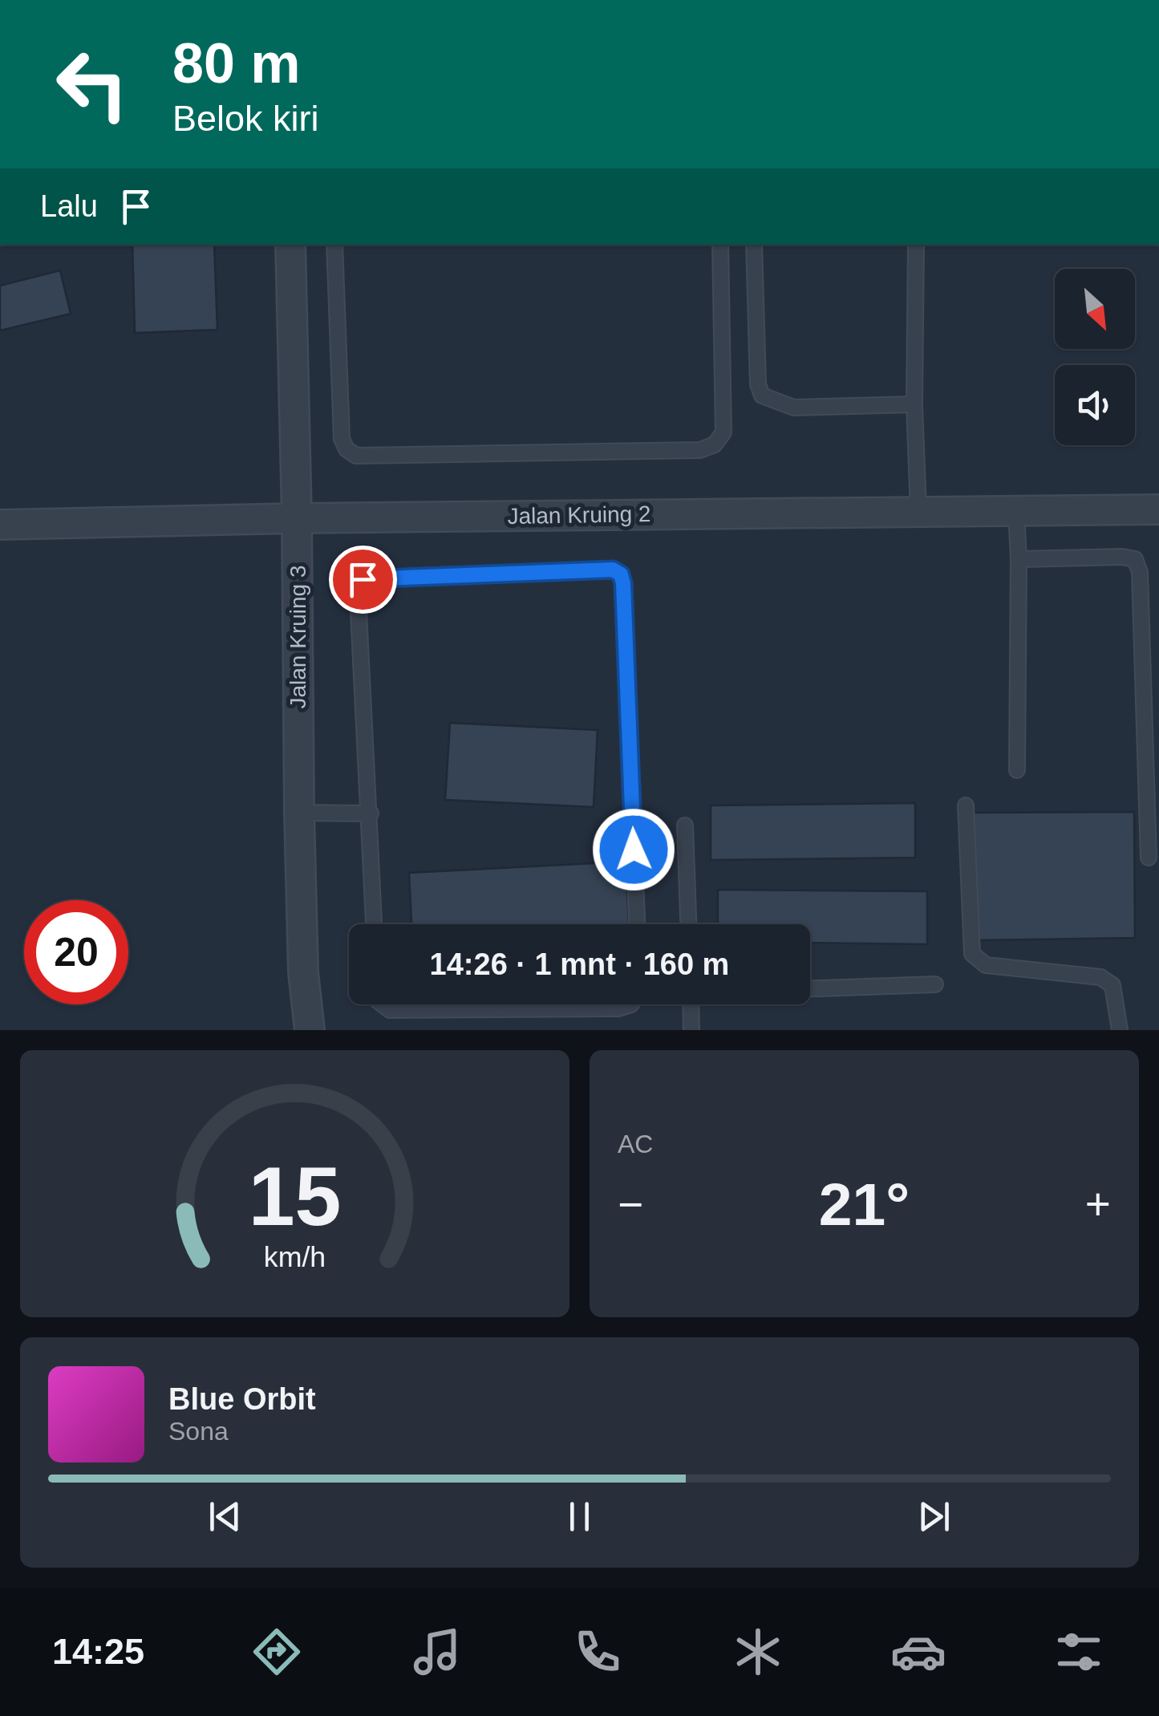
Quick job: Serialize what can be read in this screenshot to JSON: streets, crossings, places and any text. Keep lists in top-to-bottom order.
{
  "streets": {
    "street": ["Jalan Kruing 2", "Jalan Kruing 3"]
  },
  "crossings": [
    ["Jalan Kruing 2", "Jalan Kruing 3"]
  ],
  "north": "bottom right",
  "page": {
    "turn": ["80 m", "Belok kiri"],
    "then": "Lalu",
    "limit": "20",
    "trip": "14:26 · 1 mnt · 160 m",
    "tile": "AC",
    "heat": ["−", "21°", "+"],
    "song": ["Blue Orbit", "Sona"],
    "tabs": "14:25",
    "gauge": ["15", "km/h"]
  }
}
